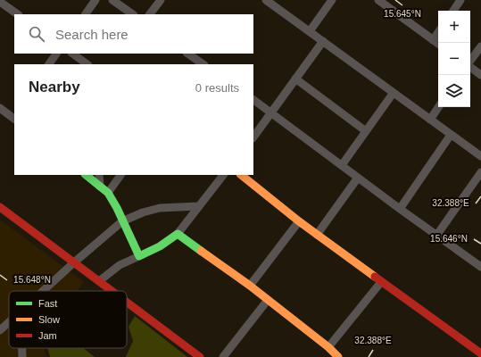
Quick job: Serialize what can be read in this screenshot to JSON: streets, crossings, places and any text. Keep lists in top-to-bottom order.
{
  "legend": ["Fast", "Slow", "Jam"],
  "page": {
    "map_buttons": ["+", "−"],
    "search": "Search here",
    "heading": ["Nearby", "0 results"]
  },
  "coordinates": [
    "15.645°N",
    "32.388°E",
    "15.646°N",
    "15.648°N"
  ]
}
